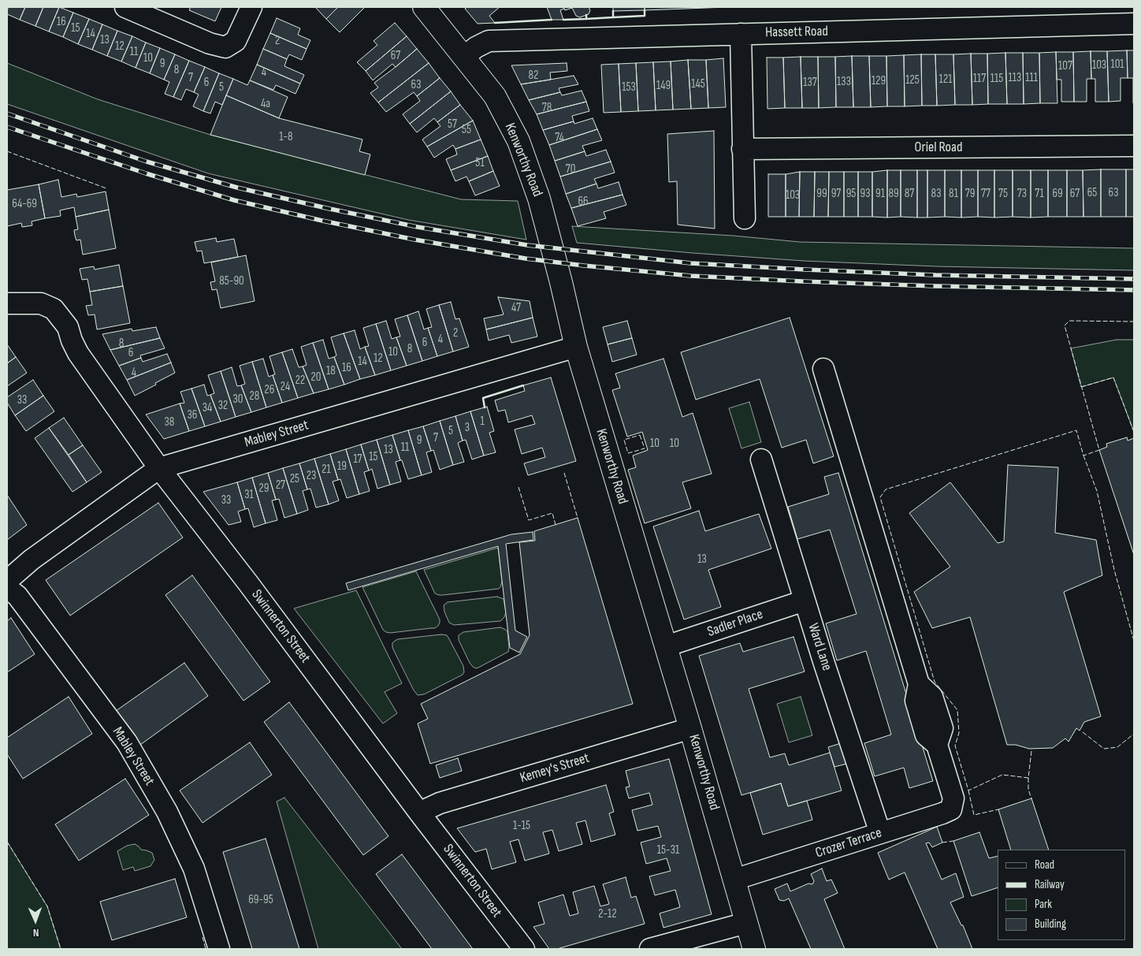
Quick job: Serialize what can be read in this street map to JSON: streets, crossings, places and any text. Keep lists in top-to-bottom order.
{
  "streets": {
    "highway": ["Kenworthy Road"],
    "street": [
      "Hassett Road",
      "Oriel Road",
      "Mabley Street",
      "Sadler Place",
      "Swinnerton Street",
      "Ward Lane",
      "Kemey's Street",
      "Crozer Terrace"
    ]
  },
  "crossings": [
    ["Hassett Road", "Kenworthy Road"],
    ["Kenworthy Road", "Mabley Street"],
    ["Kenworthy Road", "Sadler Place"],
    ["Kenworthy Road", "Kemey's Street"],
    ["Kenworthy Road", "Crozer Terrace"],
    ["Mabley Street", "Swinnerton Street"],
    ["Sadler Place", "Ward Lane"],
    ["Swinnerton Street", "Kemey's Street"],
    ["Ward Lane", "Crozer Terrace"]
  ],
  "house_numbers": [
    "16",
    "15",
    "14",
    "13",
    "2",
    "12",
    "11",
    "67",
    "10",
    "9",
    "101",
    "103",
    "107",
    "8",
    "4",
    "82",
    "7",
    "113",
    "111",
    "117",
    "115",
    "121",
    "125",
    "129",
    "133",
    "6",
    "137",
    "145",
    "63",
    "149",
    "5",
    "153",
    "4a",
    "78",
    "57",
    "55",
    "1-8",
    "74",
    "51",
    "70",
    "65",
    "63",
    "99",
    "97",
    "95",
    "93",
    "91",
    "89",
    "87",
    "83",
    "81",
    "79",
    "77",
    "75",
    "73",
    "71",
    "69",
    "67",
    "103",
    "66",
    "64-69",
    "85-90",
    "47",
    "2",
    "4",
    "6",
    "8",
    "8",
    "10",
    "6",
    "12",
    "14",
    "16",
    "18",
    "4",
    "20",
    "22",
    "24",
    "26",
    "28",
    "30",
    "33",
    "32",
    "34",
    "36",
    "1",
    "38",
    "3",
    "5",
    "7",
    "9",
    "10",
    "10",
    "11",
    "13",
    "15",
    "17",
    "19",
    "21",
    "23",
    "25",
    "27",
    "29",
    "31",
    "33",
    "13",
    "1-15",
    "15-31",
    "69-95",
    "2-12"
  ],
  "legend": [
    "Road",
    "Railway",
    "Park",
    "Building"
  ],
  "north": "bottom"
}
